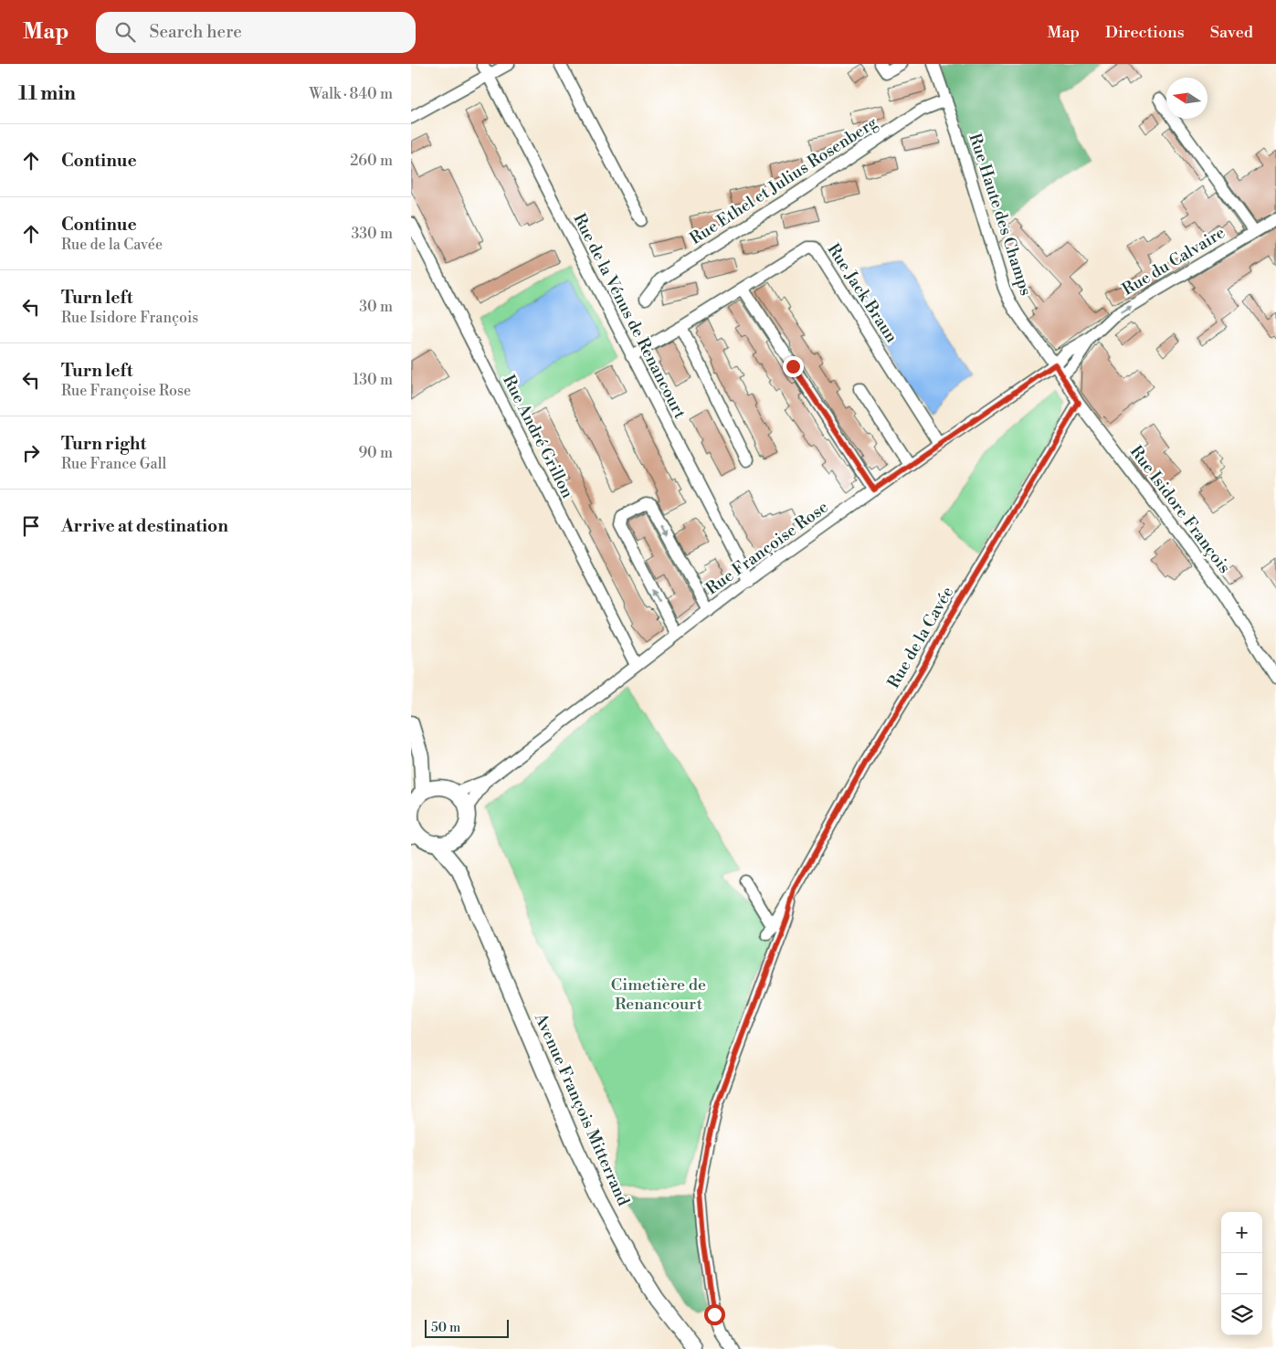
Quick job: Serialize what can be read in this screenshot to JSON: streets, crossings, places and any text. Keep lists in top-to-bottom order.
{
  "streets": {
    "main road": ["Avenue François Mitterrand"],
    "street": [
      "Rue Ethel et Julius Rosenberg",
      "Rue Haute des Champs",
      "Rue du Calvaire",
      "Rue Jack Braun",
      "Rue de la Vénus de Renancourt",
      "Rue André Grillon",
      "Rue Isidore François",
      "Rue Françoise Rose",
      "Rue de la Cavée"
    ]
  },
  "crossings": [
    ["Rue Ethel et Julius Rosenberg", "Rue Haute des Champs"],
    ["Rue Haute des Champs", "Rue du Calvaire"],
    ["Rue Haute des Champs", "Rue Isidore François"],
    ["Rue Haute des Champs", "Rue Françoise Rose"],
    ["Rue du Calvaire", "Rue Isidore François"],
    ["Rue du Calvaire", "Rue Françoise Rose"],
    ["Rue Jack Braun", "Rue de la Vénus de Renancourt"],
    ["Rue Jack Braun", "Rue Françoise Rose"],
    ["Rue de la Vénus de Renancourt", "Rue Françoise Rose"],
    ["Rue André Grillon", "Rue Françoise Rose"],
    ["Rue Isidore François", "Rue Françoise Rose"],
    ["Rue Isidore François", "Rue de la Cavée"]
  ],
  "one_way": ["Rue du Calvaire"],
  "parks": ["Cimetière de Renancourt"],
  "scale_bar": "50 m",
  "north": "left",
  "page": {
    "header": "Map",
    "search": "Search here",
    "nav": ["Map", "Directions", "Saved"],
    "heading": ["11 min", "Walk · 840 m"],
    "list": [
      ["Continue", "260 m"],
      ["Continue", "Rue de la Cavée", "330 m"],
      ["Turn left", "Rue Isidore François", "30 m"],
      ["Turn left", "Rue Françoise Rose", "130 m"],
      ["Turn right", "Rue France Gall", "90 m"],
      "Arrive at destination"
    ],
    "map_buttons": ["+", "−"],
    "scale": "50 m"
  }
}
